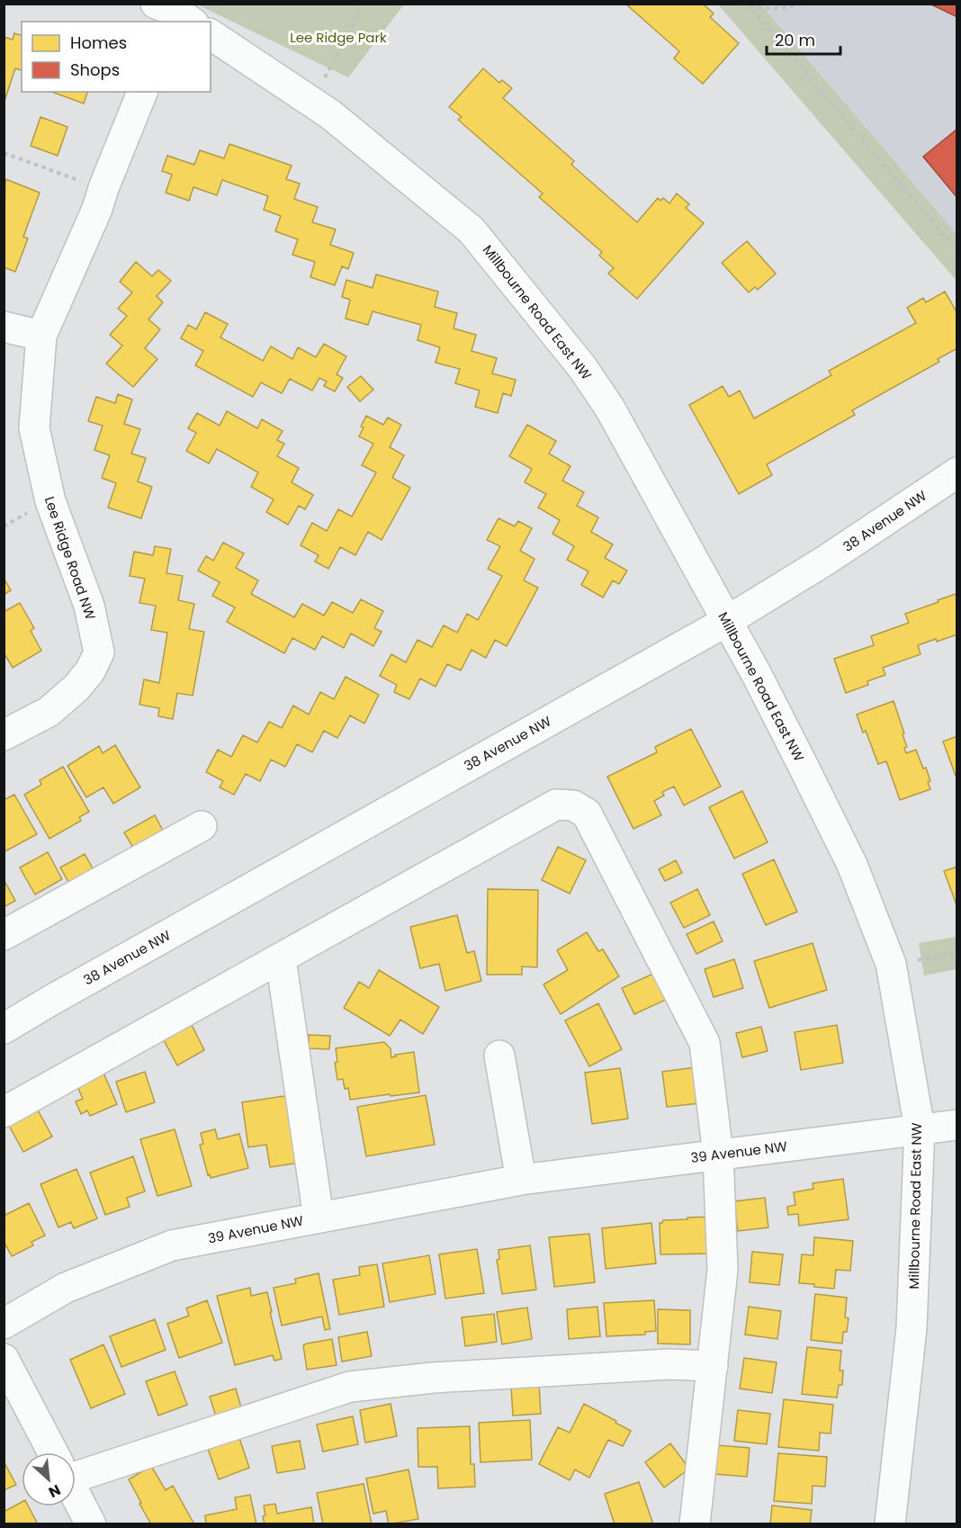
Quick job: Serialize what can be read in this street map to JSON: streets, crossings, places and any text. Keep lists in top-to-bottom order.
{
  "streets": {
    "street": [
      "Millbourne Road East NW",
      "38 Avenue NW",
      "Lee Ridge Road NW",
      "39 Avenue NW"
    ]
  },
  "crossings": [
    ["Millbourne Road East NW", "38 Avenue NW"],
    ["Millbourne Road East NW", "39 Avenue NW"]
  ],
  "parks": ["Lee Ridge Park"],
  "legend": ["Homes", "Shops"],
  "scale_bar": "20 m",
  "north": "bottom right"
}
